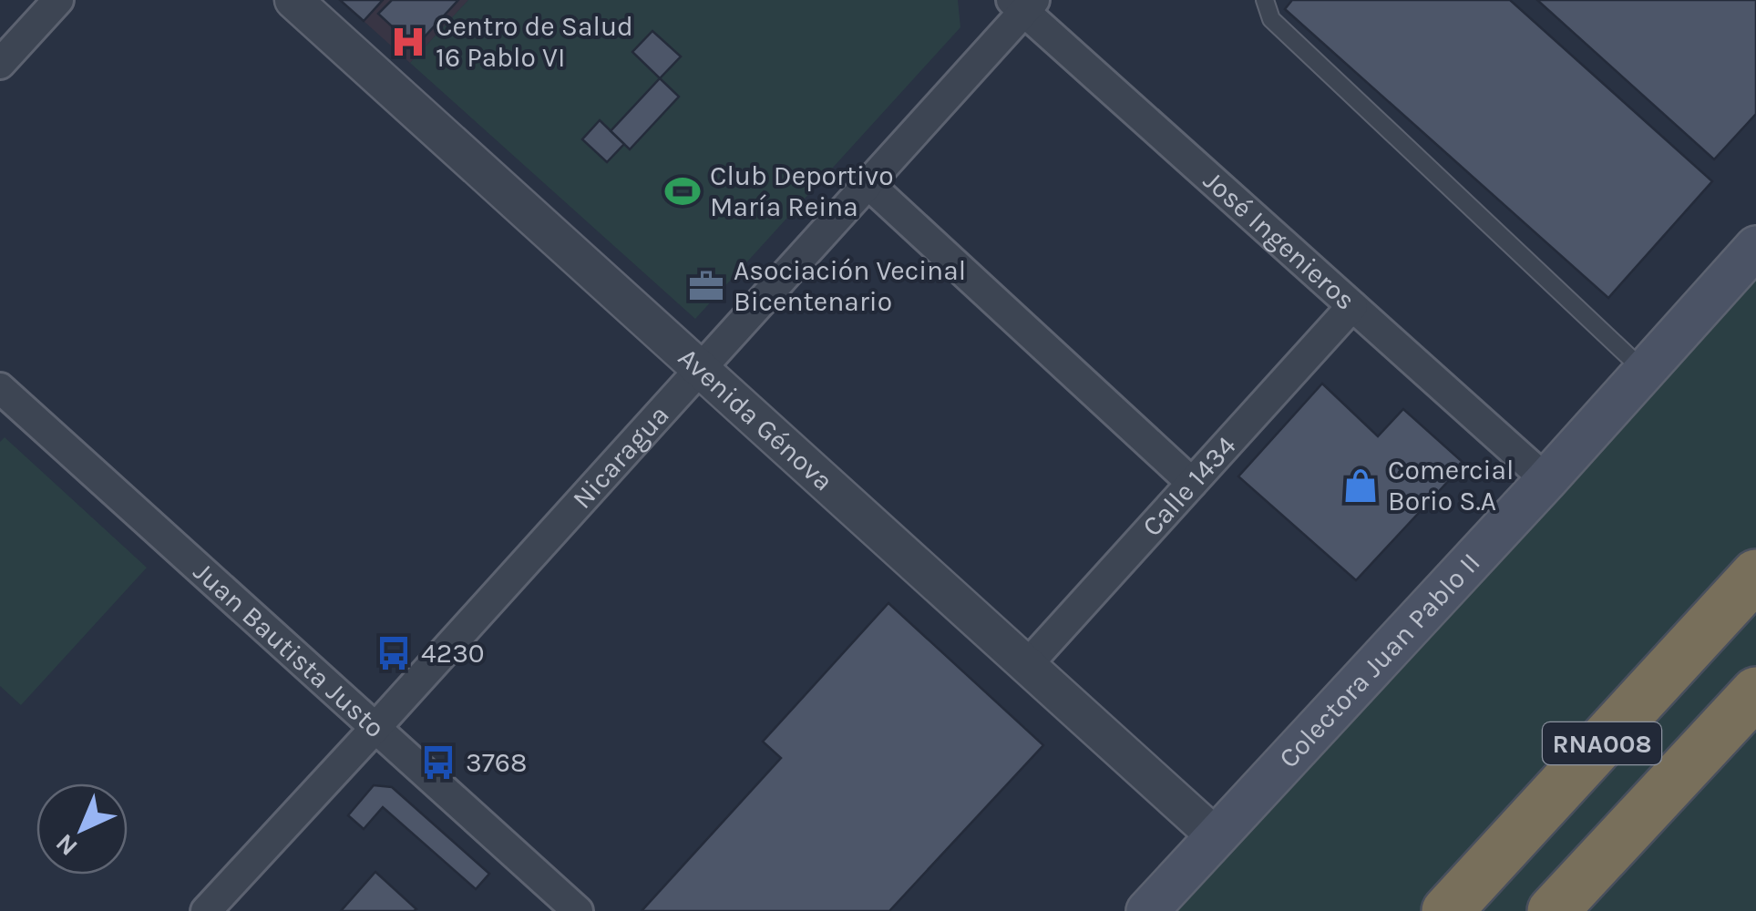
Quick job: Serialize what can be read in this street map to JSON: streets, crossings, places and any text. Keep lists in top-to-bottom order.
{
  "streets": {
    "highway": ["RNA008"],
    "main road": ["Colectora Juan Pablo II"],
    "street": [
      "José Ingenieros",
      "Avenida Génova",
      "Nicaragua",
      "Calle 1434",
      "Juan Bautista Justo"
    ]
  },
  "crossings": [
    ["José Ingenieros", "Nicaragua"],
    ["José Ingenieros", "Calle 1434"],
    ["José Ingenieros", "Colectora Juan Pablo II"],
    ["Avenida Génova", "Nicaragua"],
    ["Avenida Génova", "Calle 1434"],
    ["Avenida Génova", "Colectora Juan Pablo II"],
    ["Nicaragua", "Juan Bautista Justo"]
  ],
  "places": {
    "hospital": ["Centro de Salud 16 Pablo VI"],
    "sports": ["Club Deportivo María Reina"],
    "office": ["Asociación Vecinal Bicentenario"],
    "shop": ["Comercial Borio S.A"],
    "bus stop": ["4230", "3768"]
  },
  "north": "bottom left"
}
